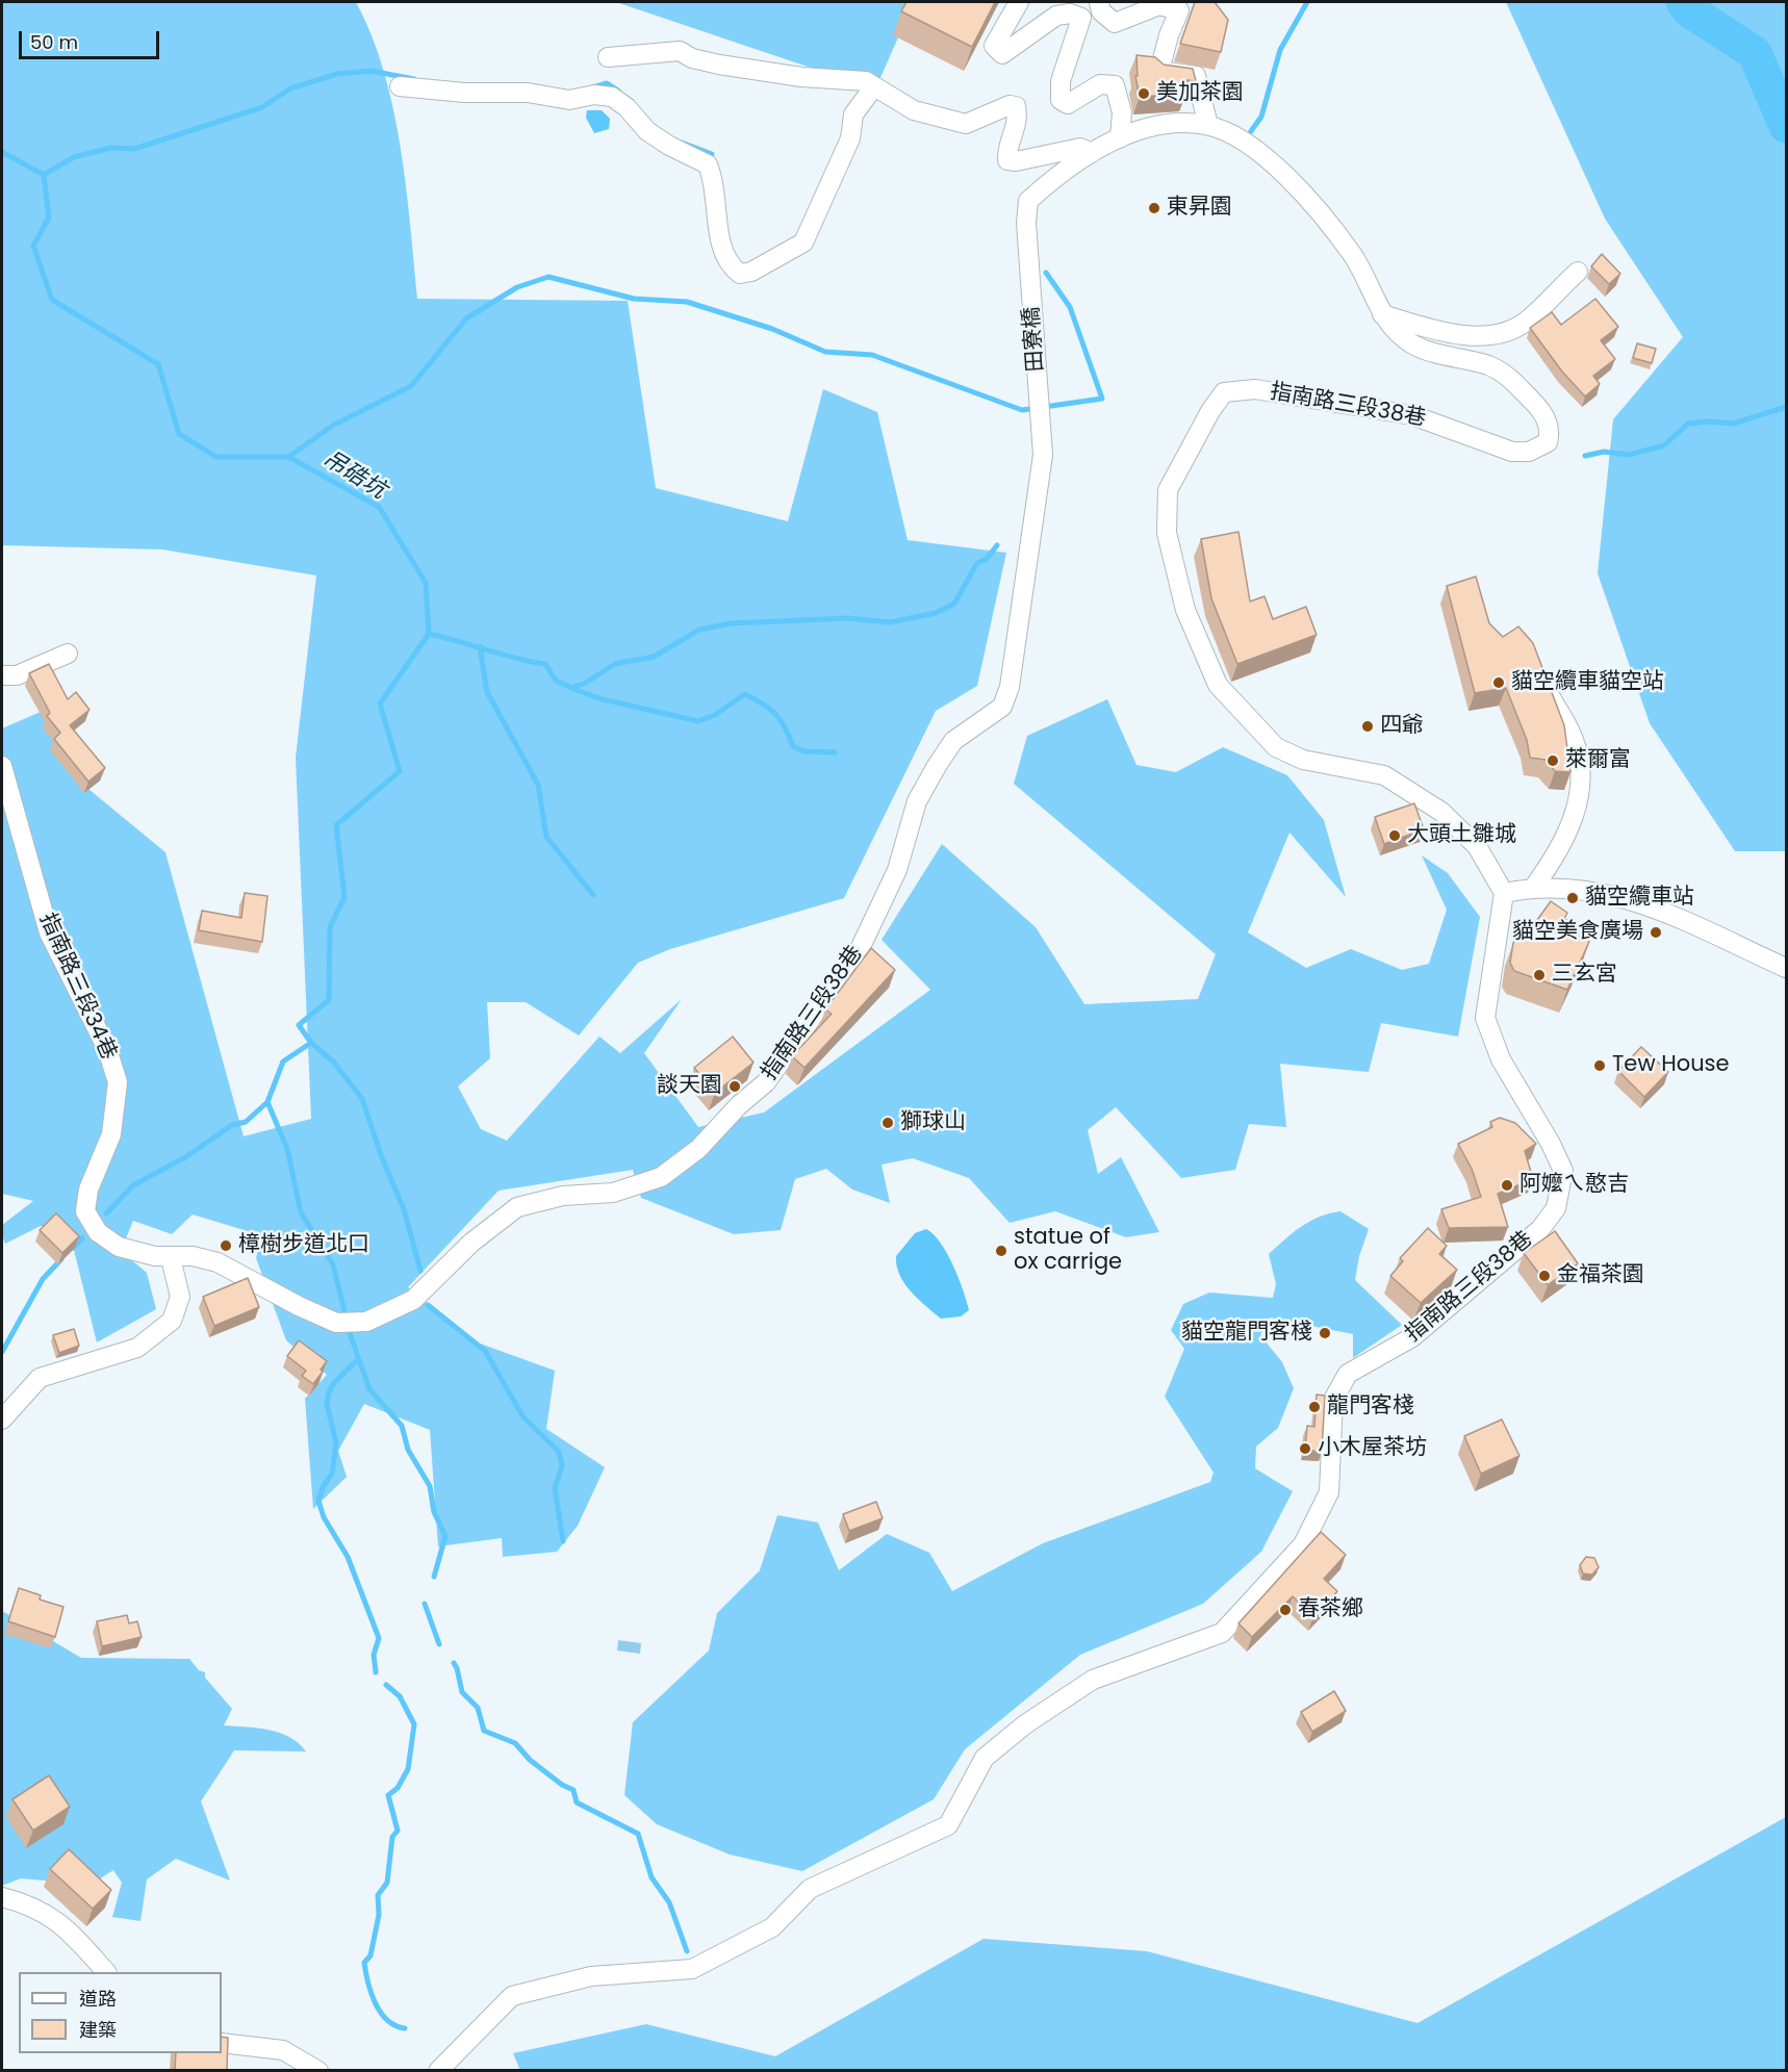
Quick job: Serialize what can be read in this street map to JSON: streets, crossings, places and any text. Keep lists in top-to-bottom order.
{
  "streets": {
    "street": ["田寮橋", "指南路三段38巷", "指南路三段34巷"]
  },
  "crossings": [
    ["田寮橋", "指南路三段38巷"],
    ["指南路三段38巷", "指南路三段34巷"]
  ],
  "water": ["吊硞坑"],
  "places": [
    "美加茶園",
    "東昇園",
    "貓空纜車貓空站",
    "四爺",
    "萊爾富",
    "大頭土雛城",
    "貓空纜車站",
    "貓空美食廣場",
    "三玄宮",
    "Tew House",
    "談天園",
    "獅球山",
    "阿嬤ㄟ憨吉",
    "樟樹步道北口",
    "statue of ox carrige",
    "金福茶園",
    "貓空龍門客棧",
    "龍門客棧",
    "小木屋茶坊",
    "春茶鄉"
  ],
  "legend": ["道路", "建築"],
  "scale_bar": "50 m"
}
